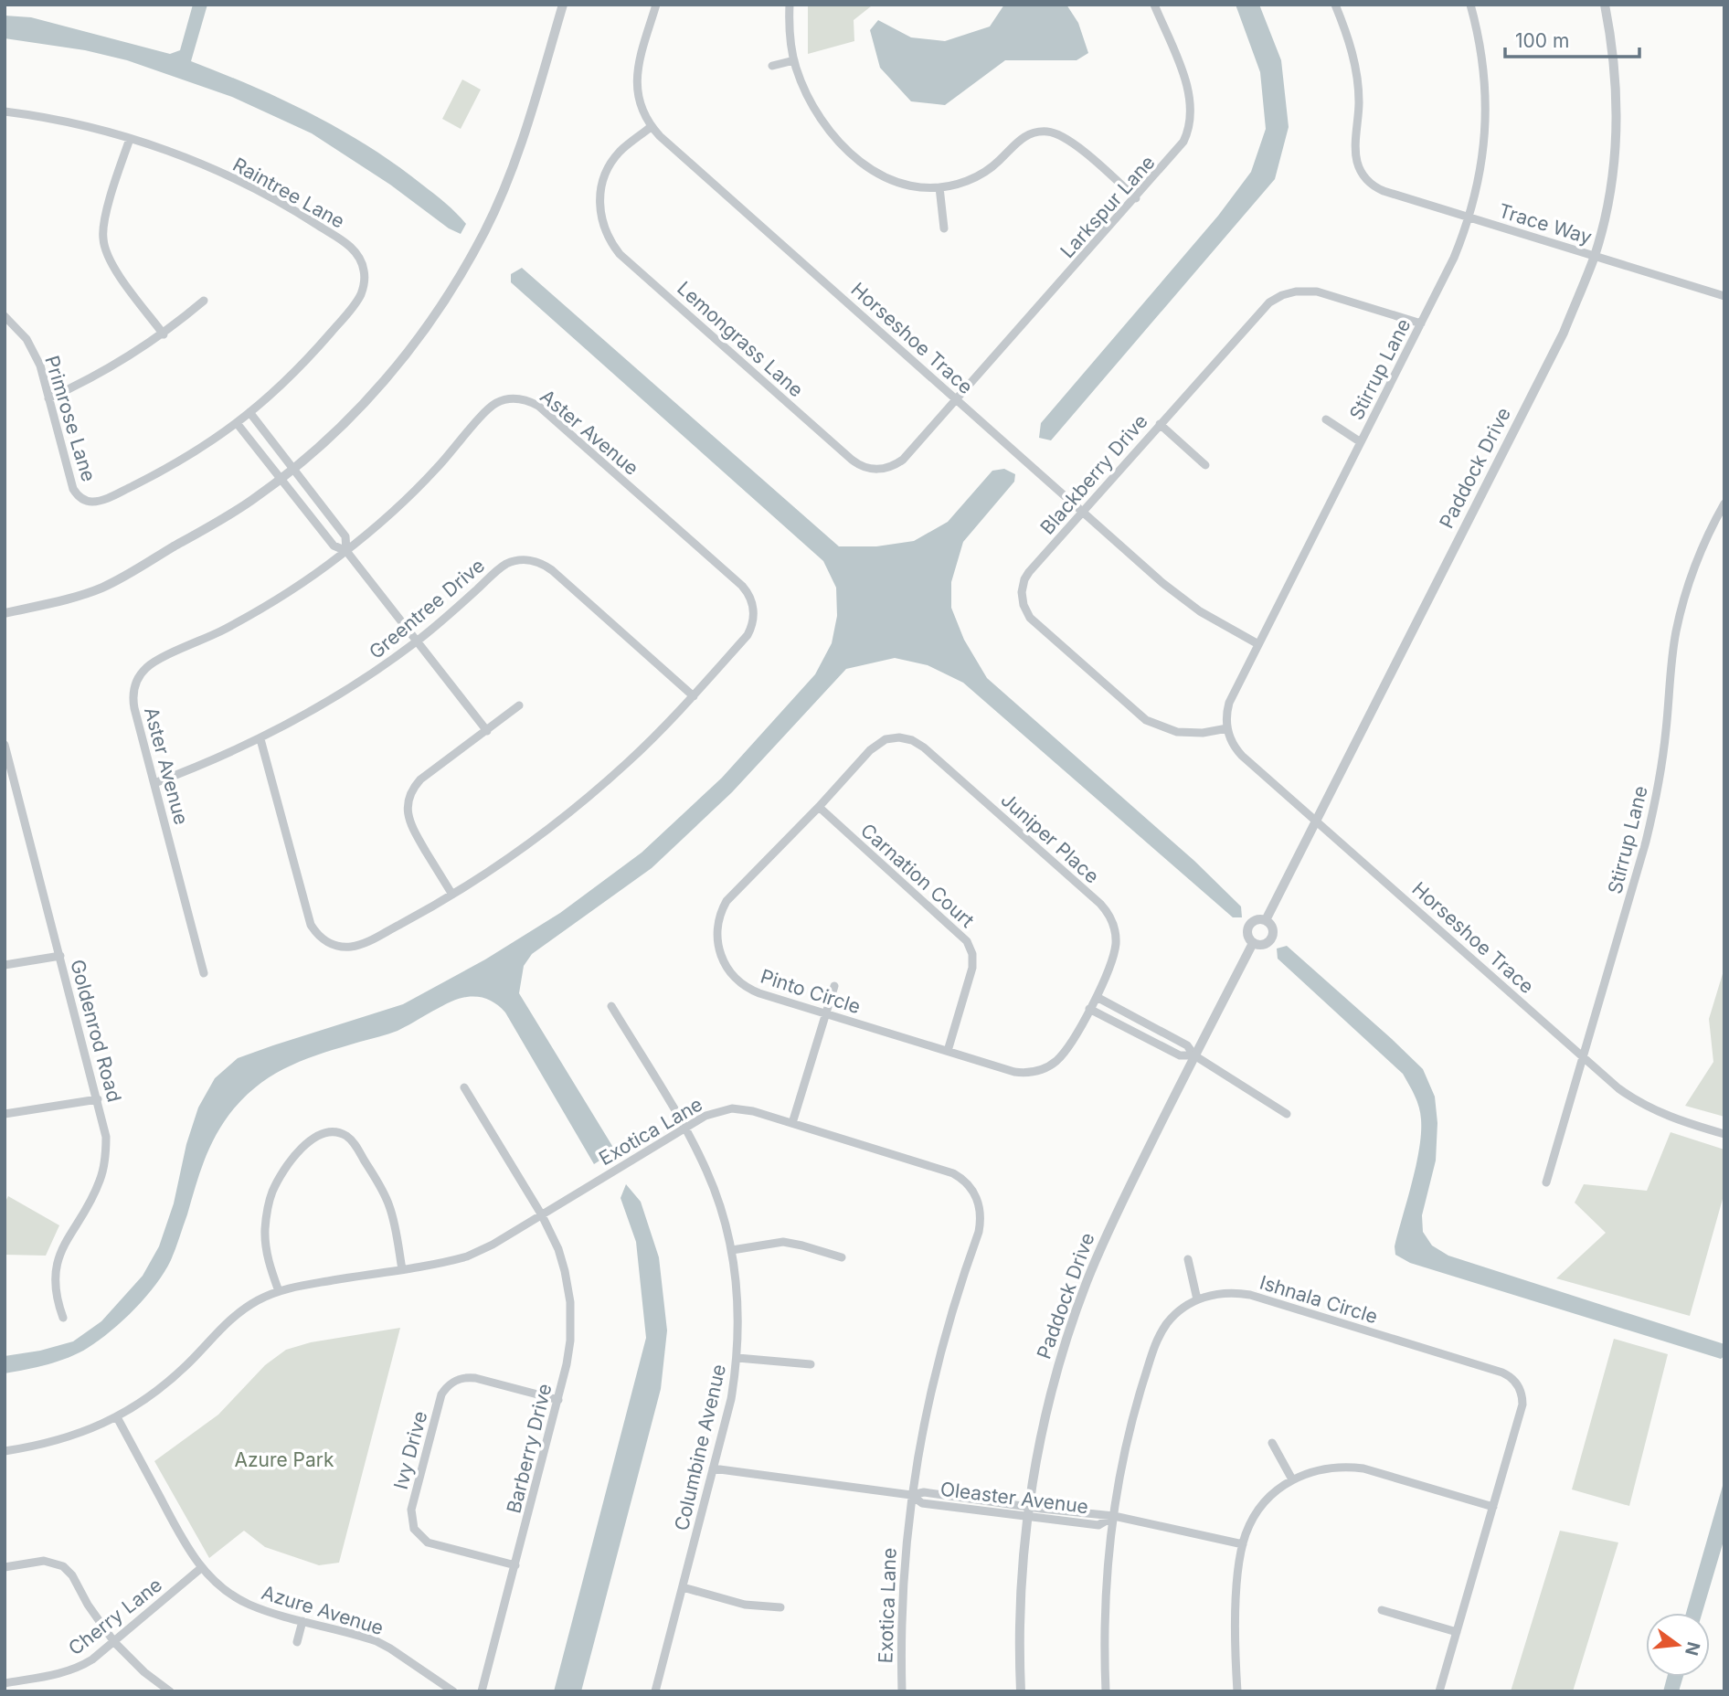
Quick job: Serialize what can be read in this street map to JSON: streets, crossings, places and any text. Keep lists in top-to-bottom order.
{
  "streets": {
    "street": [
      "Raintree Lane",
      "Larkspur Lane",
      "Trace Way",
      "Horseshoe Trace",
      "Lemongrass Lane",
      "Stirrup Lane",
      "Primrose Lane",
      "Aster Avenue",
      "Paddock Drive",
      "Blackberry Drive",
      "Greentree Drive",
      "Juniper Place",
      "Carnation Court",
      "Pinto Circle",
      "Goldenrod Road",
      "Exotica Lane",
      "Ishnala Circle",
      "Columbine Avenue",
      "Barberry Drive",
      "Ivy Drive",
      "Oleaster Avenue",
      "Azure Avenue",
      "Cherry Lane"
    ]
  },
  "crossings": [
    ["Raintree Lane", "Primrose Lane"],
    ["Larkspur Lane", "Horseshoe Trace"],
    ["Larkspur Lane", "Lemongrass Lane"],
    ["Trace Way", "Stirrup Lane"],
    ["Trace Way", "Paddock Drive"],
    ["Horseshoe Trace", "Lemongrass Lane"],
    ["Horseshoe Trace", "Stirrup Lane"],
    ["Horseshoe Trace", "Paddock Drive"],
    ["Horseshoe Trace", "Blackberry Drive"],
    ["Stirrup Lane", "Blackberry Drive"],
    ["Aster Avenue", "Greentree Drive"],
    ["Paddock Drive", "Oleaster Avenue"],
    ["Juniper Place", "Pinto Circle"],
    ["Carnation Court", "Pinto Circle"],
    ["Exotica Lane", "Columbine Avenue"],
    ["Exotica Lane", "Barberry Drive"],
    ["Exotica Lane", "Oleaster Avenue"],
    ["Exotica Lane", "Azure Avenue"],
    ["Ishnala Circle", "Oleaster Avenue"],
    ["Columbine Avenue", "Oleaster Avenue"],
    ["Barberry Drive", "Ivy Drive"],
    ["Azure Avenue", "Cherry Lane"]
  ],
  "parks": ["Azure Park"],
  "scale_bar": "100 m",
  "north": "right"
}
